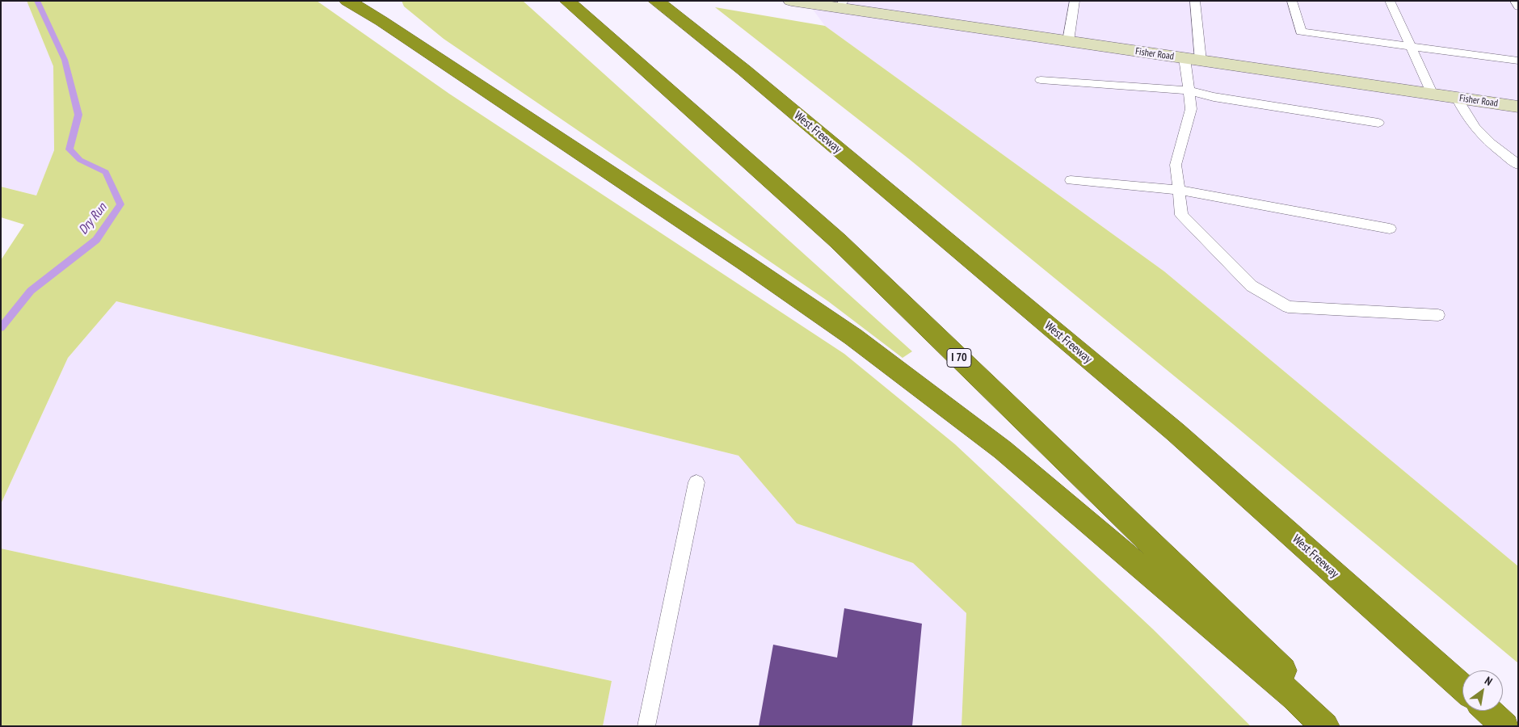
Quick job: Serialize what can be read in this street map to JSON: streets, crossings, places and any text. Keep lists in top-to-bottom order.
{
  "streets": {
    "highway": ["West Freeway", "I 70"],
    "main road": ["Fisher Road"]
  },
  "water": ["Dry Run"],
  "north": "top right"
}
